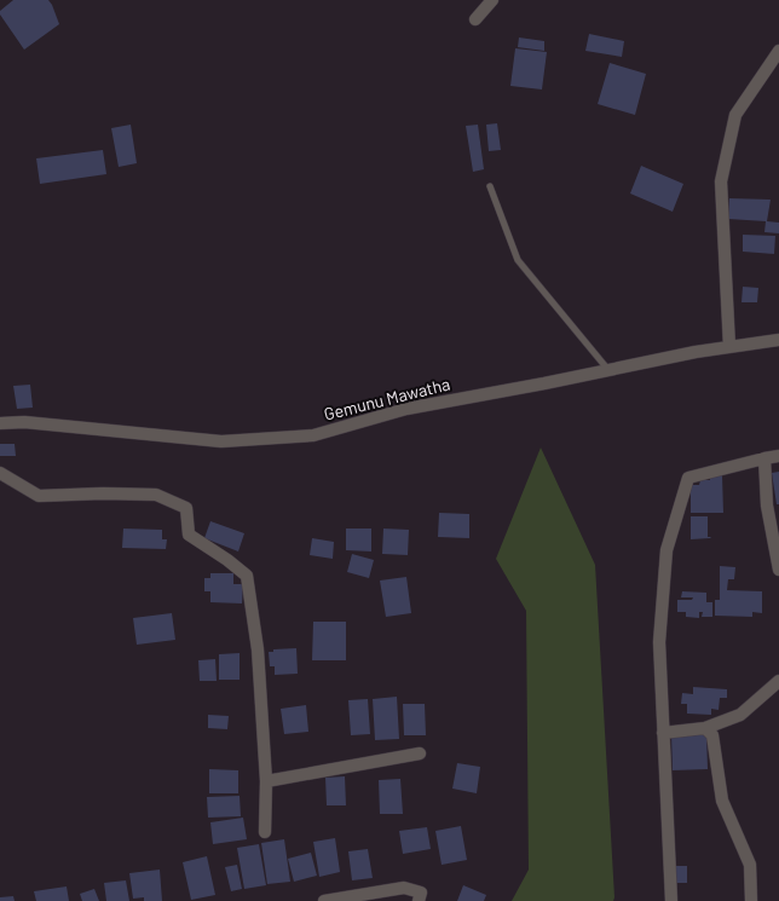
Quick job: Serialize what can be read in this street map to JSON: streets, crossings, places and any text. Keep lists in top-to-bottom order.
{
  "streets": {
    "street": ["Gemunu Mawatha"]
  }
}
